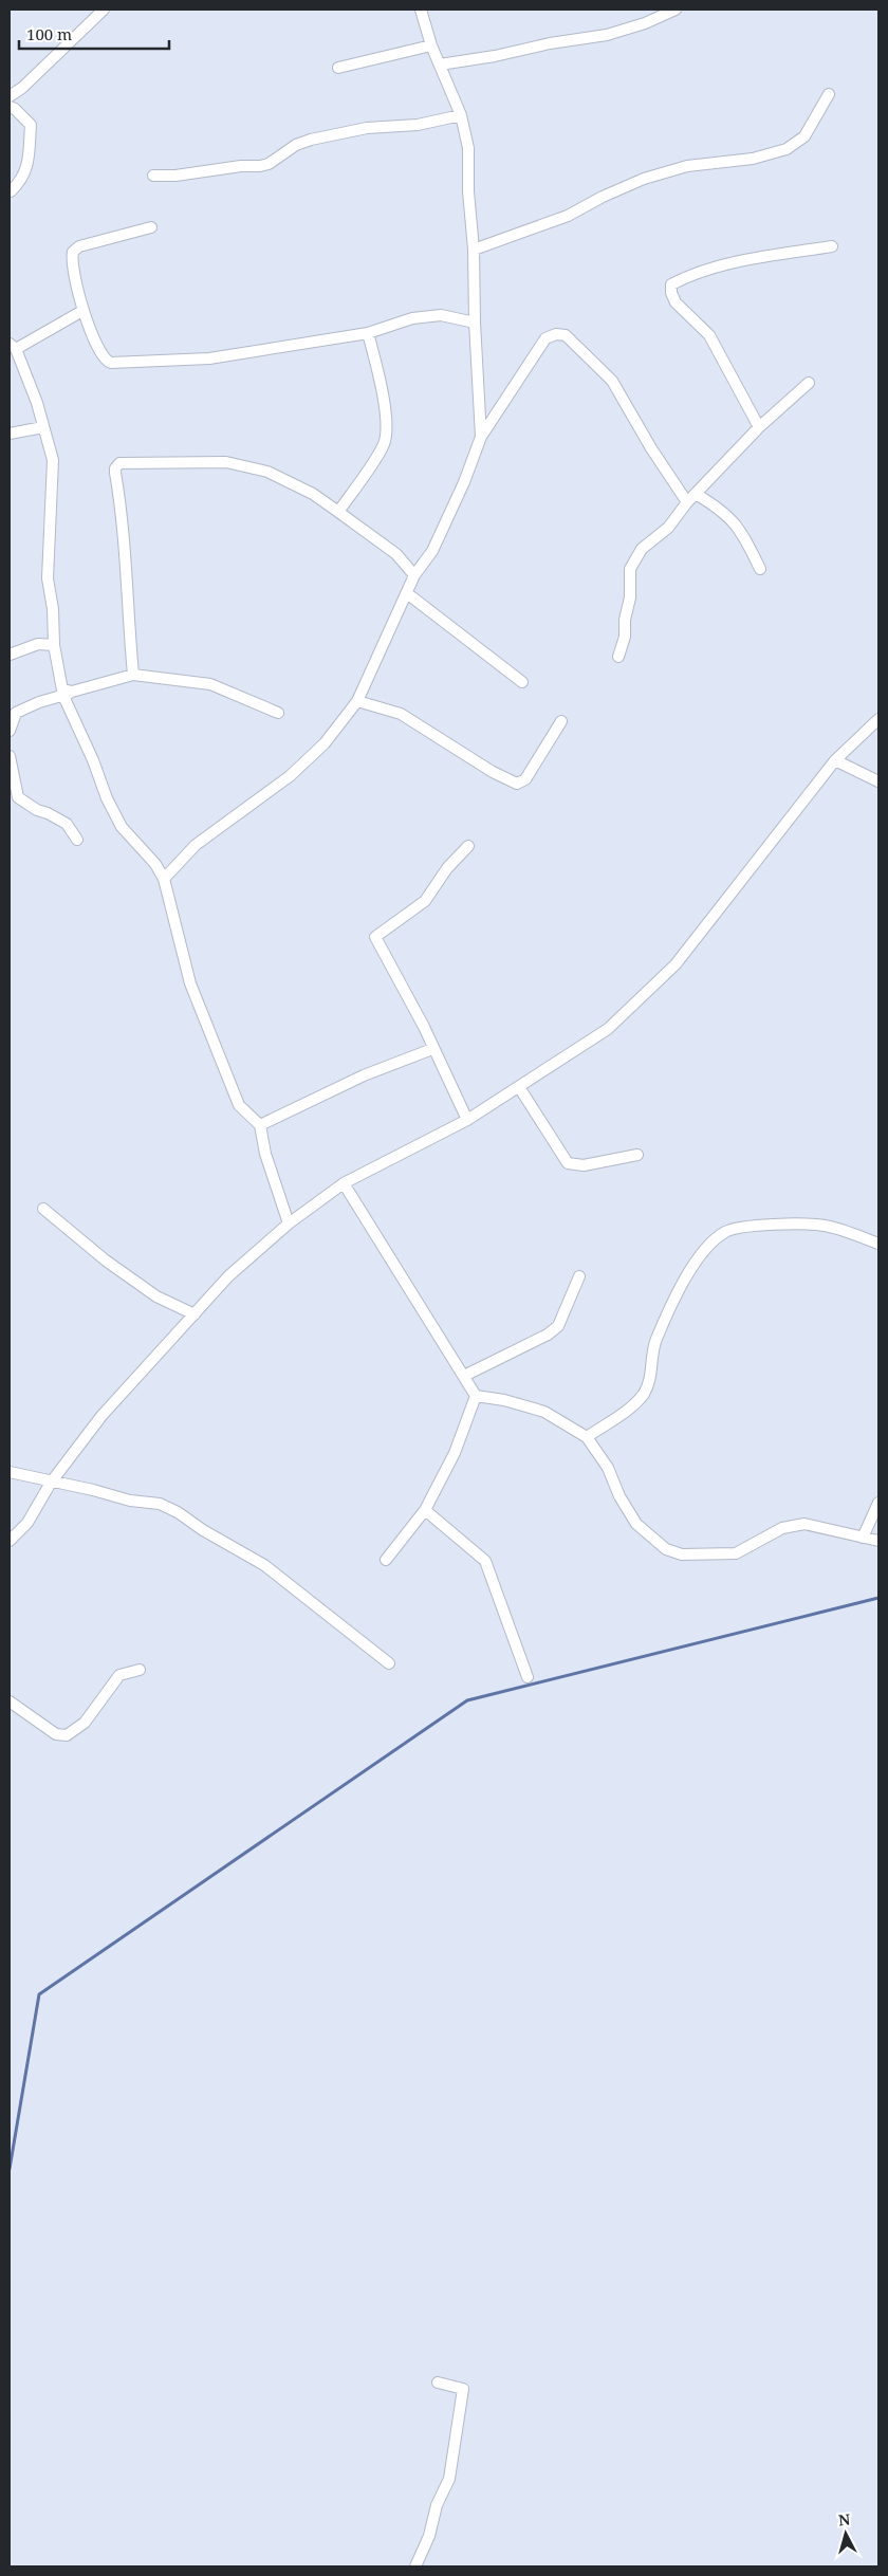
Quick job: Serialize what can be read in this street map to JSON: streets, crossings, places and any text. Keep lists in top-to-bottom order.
{
  "scale_bar": "100 m",
  "north": "top"
}
